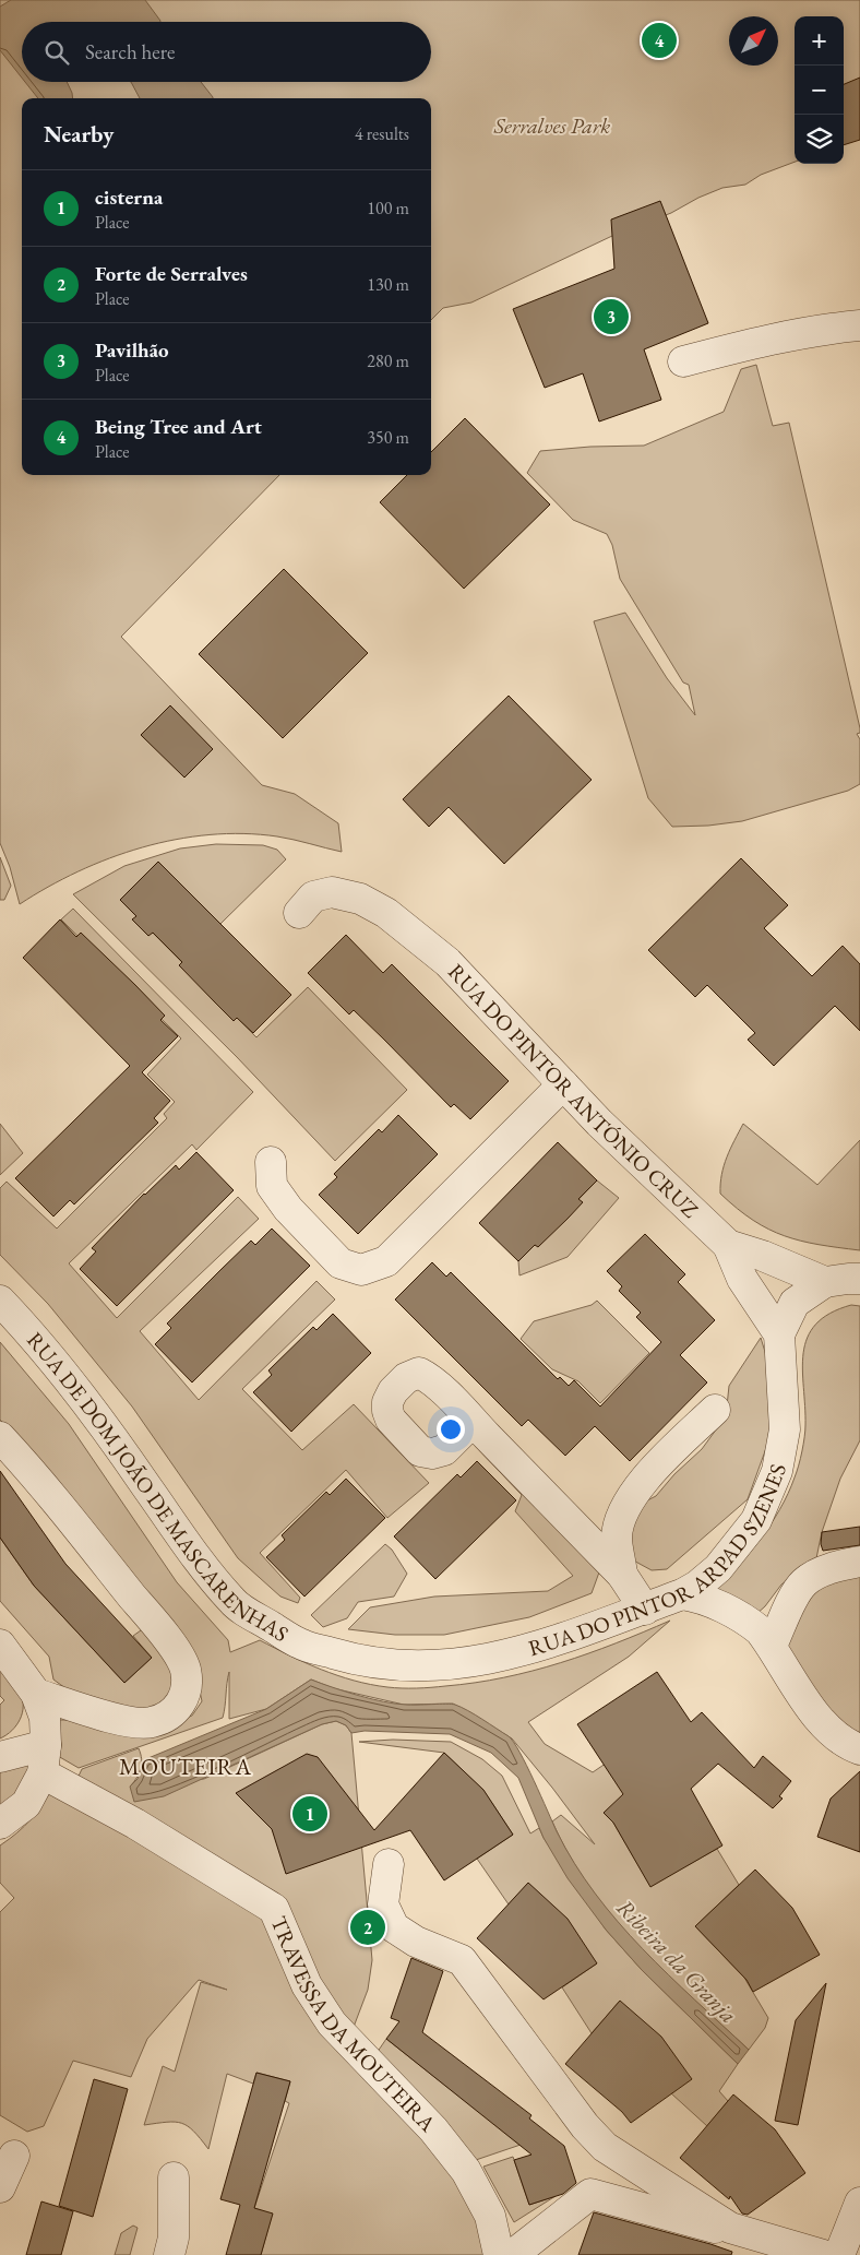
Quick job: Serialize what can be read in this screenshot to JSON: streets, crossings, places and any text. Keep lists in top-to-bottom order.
{
  "streets": {
    "street": [
      "RUA DO PINTOR ANTÓNIO CRUZ",
      "RUA DE DOM JOÃO DE MASCARENHAS",
      "RUA DO PINTOR ARPAD SZENES",
      "TRAVESSA DA MOUTEIRA"
    ]
  },
  "crossings": [
    ["RUA DO PINTOR ANTÓNIO CRUZ", "RUA DO PINTOR ARPAD SZENES"],
    ["RUA DE DOM JOÃO DE MASCARENHAS", "RUA DO PINTOR ARPAD SZENES"]
  ],
  "districts": ["MOUTEIRA"],
  "water": ["Ribeira da Granja"],
  "parks": ["Serralves Park"],
  "north": "top right",
  "page": {
    "map_buttons": ["+", "−"],
    "pins": [
      "4",
      "3",
      "1",
      "2"
    ],
    "search": "Search here",
    "heading": ["Nearby", "4 results"],
    "list": [
      {
        "mark": "1",
        "name": "cisterna",
        "note": "Place",
        "value": "100 m"
      },
      {
        "mark": "2",
        "name": "Forte de Serralves",
        "note": "Place",
        "value": "130 m"
      },
      {
        "mark": "3",
        "name": "Pavilhão",
        "note": "Place",
        "value": "280 m"
      },
      {
        "mark": "4",
        "name": "Being Tree and Art",
        "note": "Place",
        "value": "350 m"
      }
    ]
  }
}
